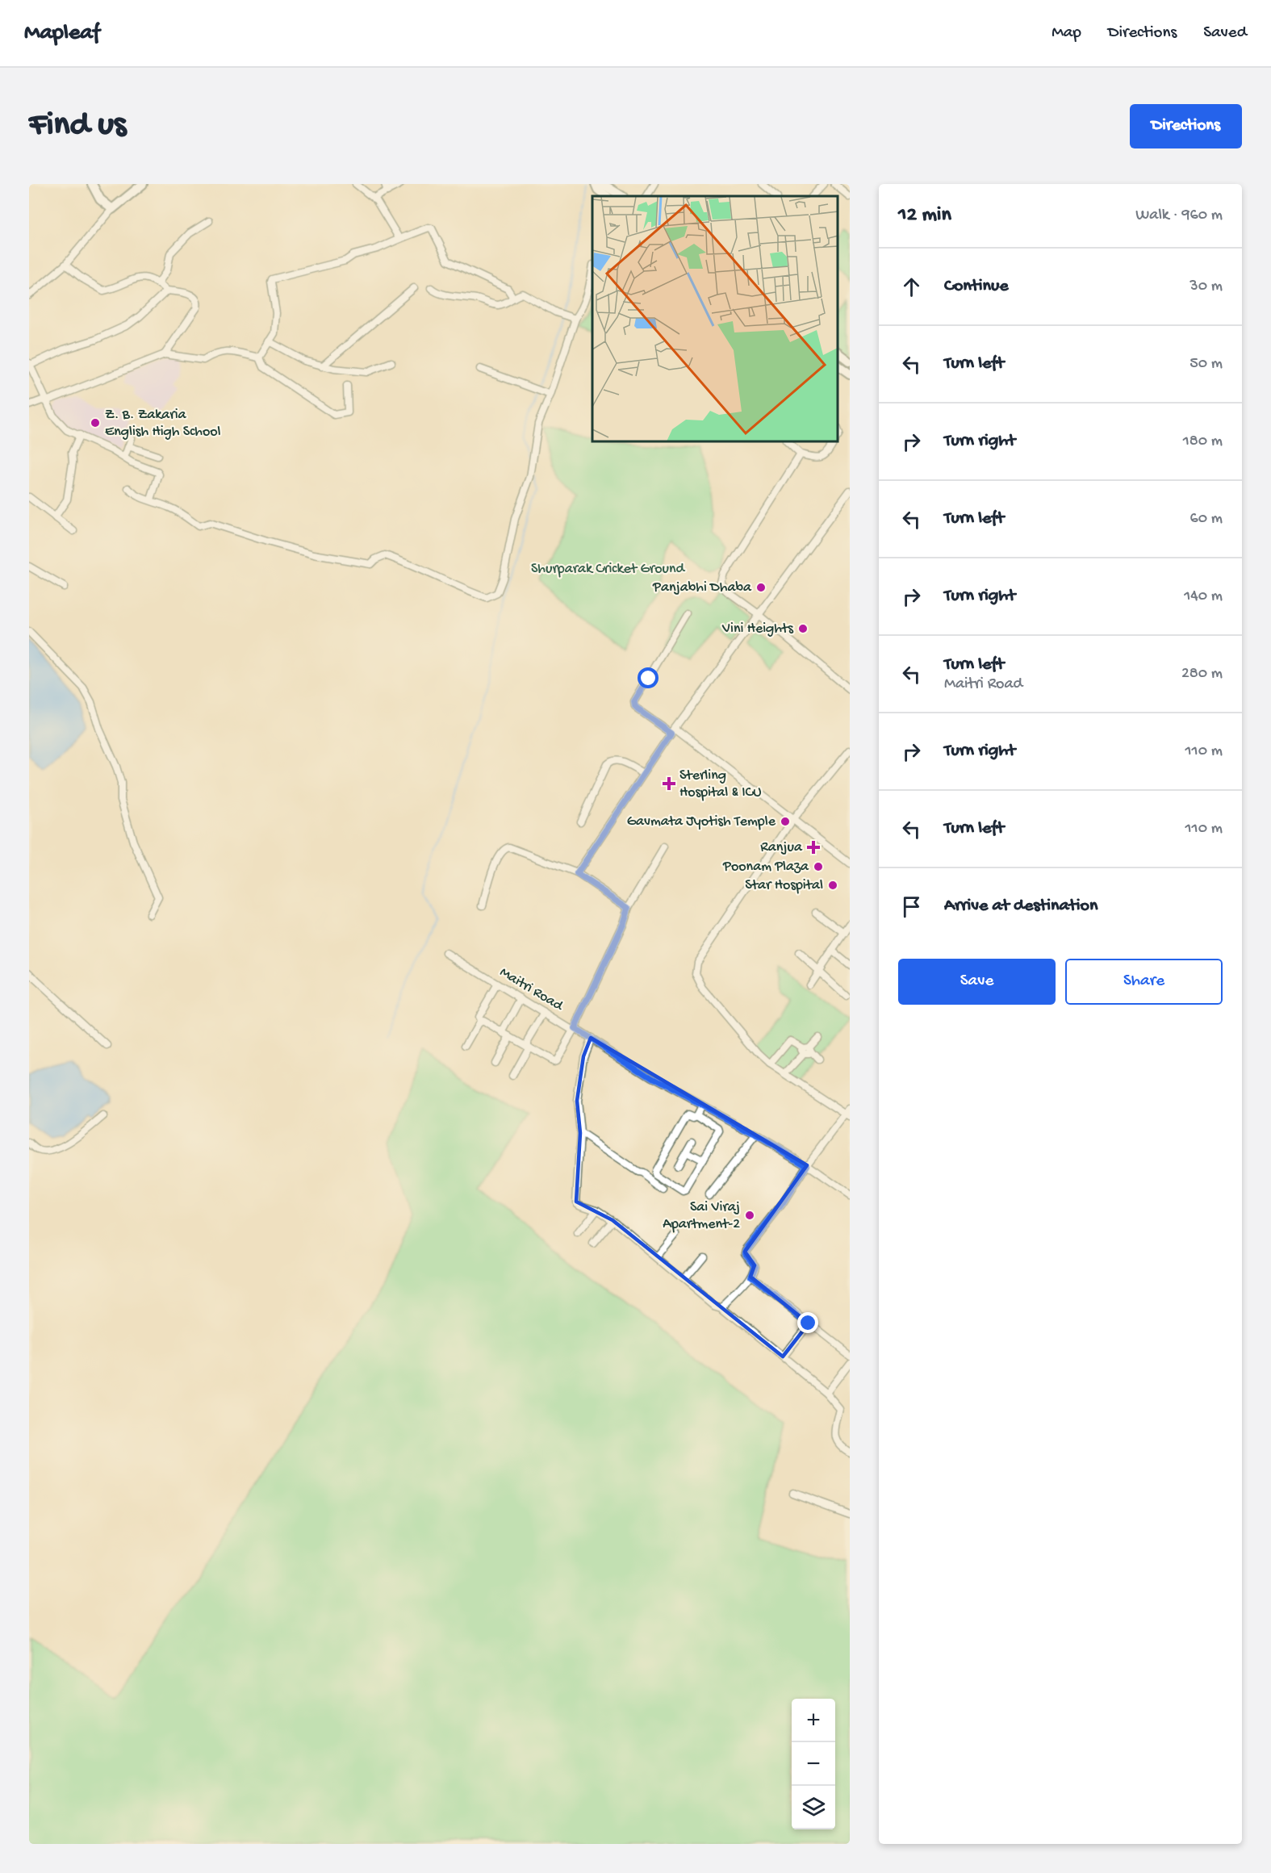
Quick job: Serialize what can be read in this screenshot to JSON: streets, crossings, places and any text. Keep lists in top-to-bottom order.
{
  "streets": {
    "street": ["Maitri Road"]
  },
  "parks": ["Shurparak Cricket Ground"],
  "places": {
    "other": [
      "Z. B. Zakaria English High School",
      "Panjabhi Dhaba",
      "Vini Heights",
      "Gavmata Jyotish Temple",
      "Poonam Plaza",
      "Star Hospital",
      "Sai Viraj Apartment-2"
    ],
    "health": ["Sterling Hospital & ICU", "Ranjua"]
  },
  "page": {
    "header": "Mapleaf",
    "nav": ["Map", "Directions", "Saved"],
    "buttons": [
      "Directions",
      ["Save", "Share"]
    ],
    "title": "Find us",
    "heading": ["12 min", "Walk · 960 m"],
    "list": [
      ["Continue", "30 m"],
      ["Turn left", "50 m"],
      ["Turn right", "180 m"],
      ["Turn left", "60 m"],
      ["Turn right", "140 m"],
      ["Turn left", "Maitri Road", "280 m"],
      ["Turn right", "110 m"],
      ["Turn left", "110 m"],
      "Arrive at destination"
    ],
    "map_buttons": ["+", "−"]
  }
}
